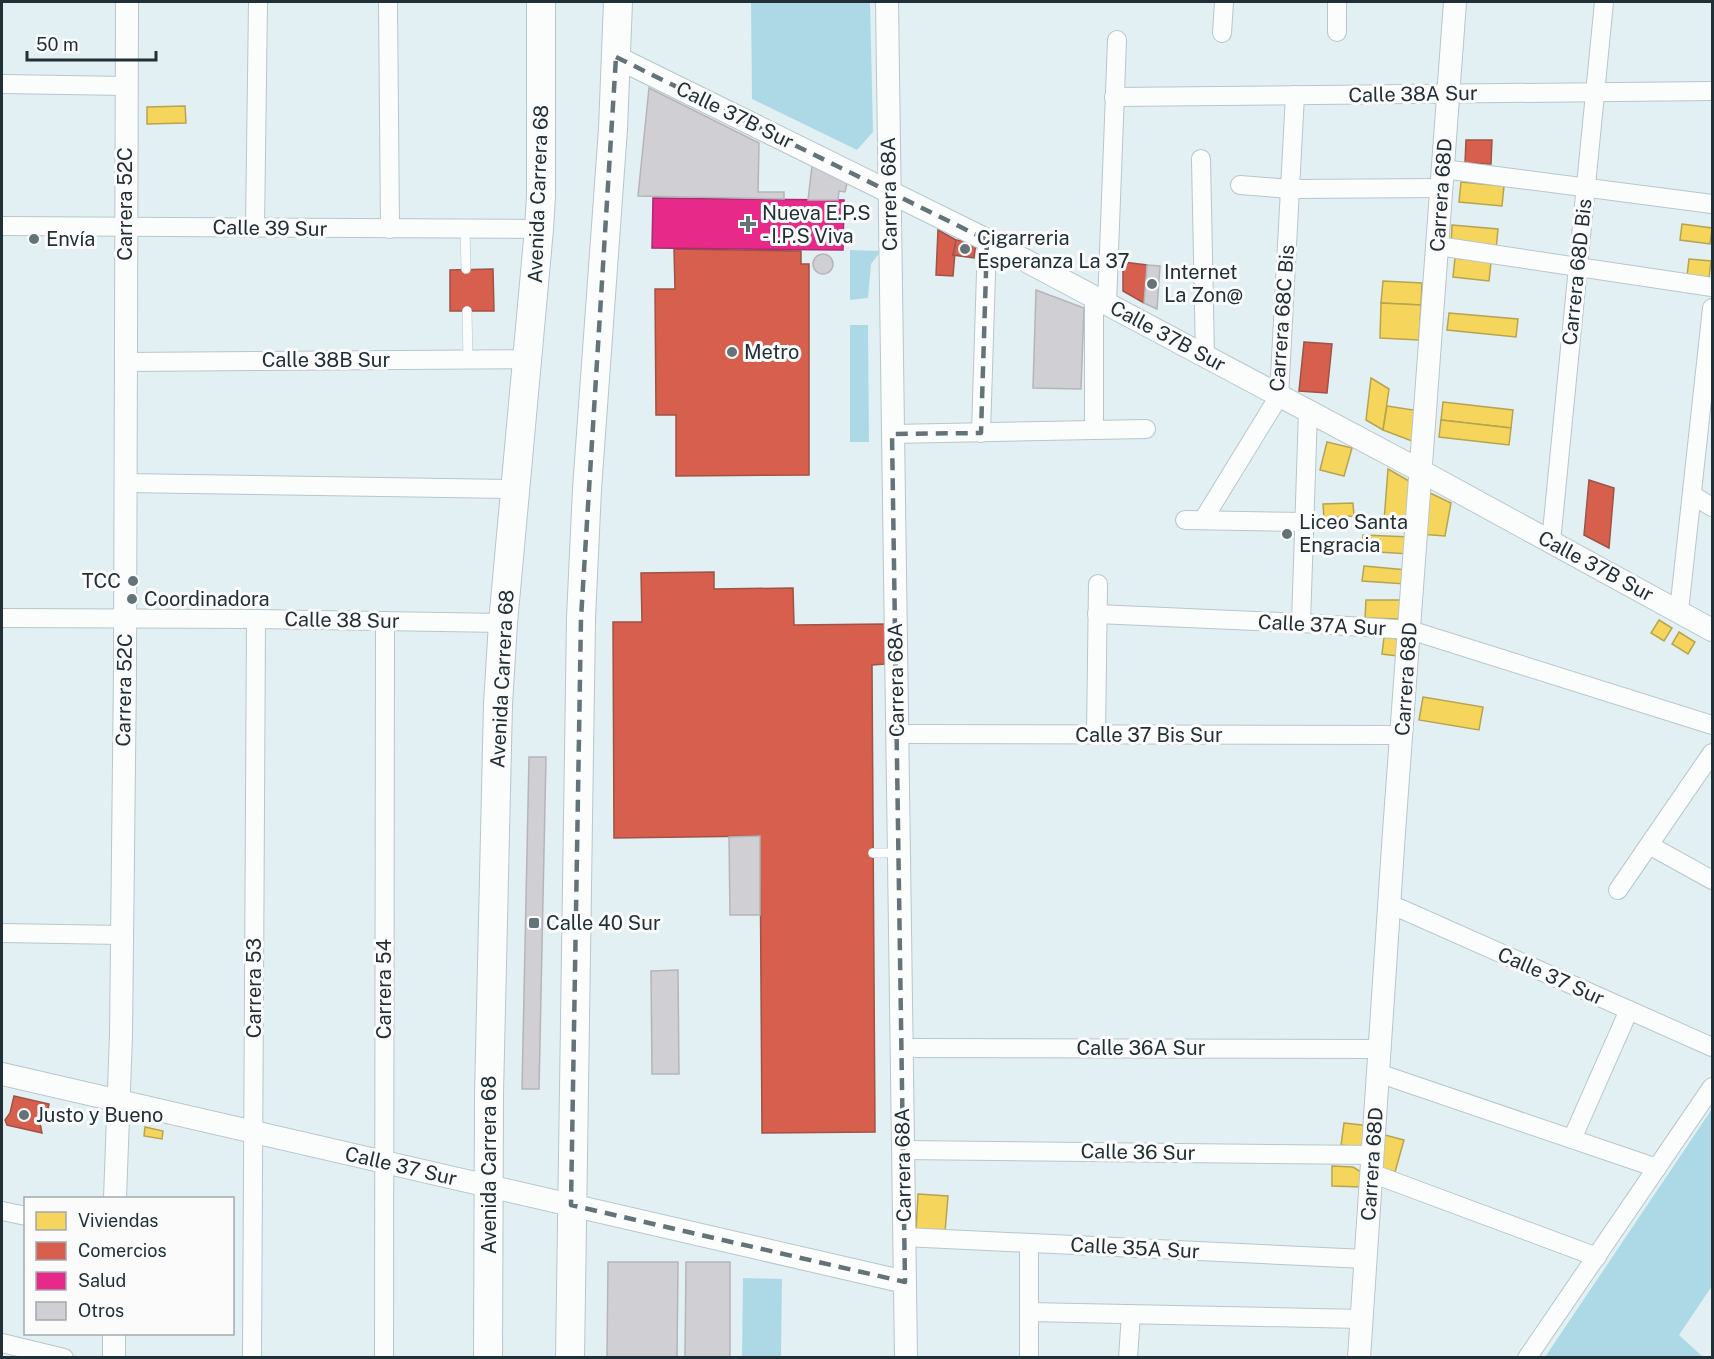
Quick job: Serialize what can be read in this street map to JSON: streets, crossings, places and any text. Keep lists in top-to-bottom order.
{
  "streets": {
    "main road": ["Avenida Carrera 68"],
    "street": [
      "Calle 38A Sur",
      "Calle 37B Sur",
      "Carrera 68A",
      "Carrera 68D",
      "Carrera 52C",
      "Calle 39 Sur",
      "Carrera 68D Bis",
      "Carrera 68C Bis",
      "Calle 38B Sur",
      "Calle 38 Sur",
      "Calle 37A Sur",
      "Calle 37 Bis Sur",
      "Calle 37 Sur",
      "Carrera 53",
      "Carrera 54",
      "Calle 36A Sur",
      "Calle 36 Sur",
      "Calle 35A Sur"
    ]
  },
  "crossings": [
    ["Calle 38A Sur", "Carrera 68D"],
    ["Calle 38A Sur", "Carrera 68D Bis"],
    ["Calle 38A Sur", "Carrera 68C Bis"],
    ["Calle 37B Sur", "Carrera 68A"],
    ["Calle 37B Sur", "Carrera 68D"],
    ["Calle 37B Sur", "Carrera 68D Bis"],
    ["Calle 37B Sur", "Carrera 68C Bis"],
    ["Avenida Carrera 68", "Calle 39 Sur"],
    ["Avenida Carrera 68", "Calle 38B Sur"],
    ["Avenida Carrera 68", "Calle 38 Sur"],
    ["Avenida Carrera 68", "Calle 37 Sur"],
    ["Carrera 68A", "Calle 37 Bis Sur"],
    ["Carrera 68A", "Calle 37 Sur"],
    ["Carrera 68A", "Calle 36A Sur"],
    ["Carrera 68A", "Calle 36 Sur"],
    ["Carrera 68A", "Calle 35A Sur"],
    ["Carrera 68D", "Calle 37A Sur"],
    ["Carrera 68D", "Calle 37 Bis Sur"],
    ["Carrera 68D", "Calle 37 Sur"],
    ["Carrera 68D", "Calle 36A Sur"],
    ["Carrera 68D", "Calle 36 Sur"],
    ["Carrera 68D", "Calle 35A Sur"],
    ["Carrera 52C", "Calle 39 Sur"],
    ["Carrera 52C", "Calle 38B Sur"],
    ["Carrera 52C", "Calle 38 Sur"],
    ["Carrera 52C", "Calle 37 Sur"],
    ["Calle 38 Sur", "Carrera 53"],
    ["Calle 38 Sur", "Carrera 54"],
    ["Calle 37 Sur", "Carrera 53"],
    ["Calle 37 Sur", "Carrera 54"]
  ],
  "places": {
    "health": ["Nueva E.P.S - I.P.S Viva"],
    "other": [
      "Envía",
      "Cigarreria Esperanza La 37",
      "Internet La Zon@",
      "Metro",
      "Liceo Santa Engracia",
      "TCC",
      "Coordinadora",
      "Justo y Bueno"
    ],
    "transit": ["Calle 40 Sur"]
  },
  "legend": [
    "Viviendas",
    "Comercios",
    "Salud",
    "Otros"
  ],
  "scale_bar": "50 m"
}
